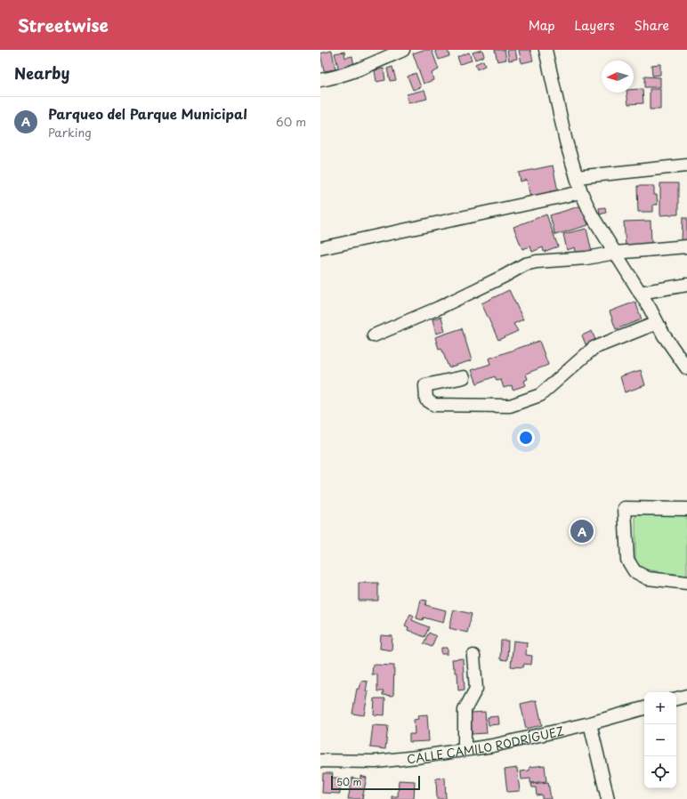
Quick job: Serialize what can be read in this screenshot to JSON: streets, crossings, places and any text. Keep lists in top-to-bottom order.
{
  "streets": {
    "street": ["CALLE CAMILO RODRÍGUEZ"]
  },
  "scale_bar": "50 m",
  "north": "left",
  "page": {
    "header": "Streetwise",
    "nav": ["Map", "Layers", "Share"],
    "heading": "Nearby",
    "list": [
      {
        "mark": "A",
        "name": "Parqueo del Parque Municipal",
        "note": "Parking",
        "value": "60 m"
      }
    ],
    "pins": "A",
    "map_buttons": ["+", "−"],
    "scale": "50 m"
  }
}
